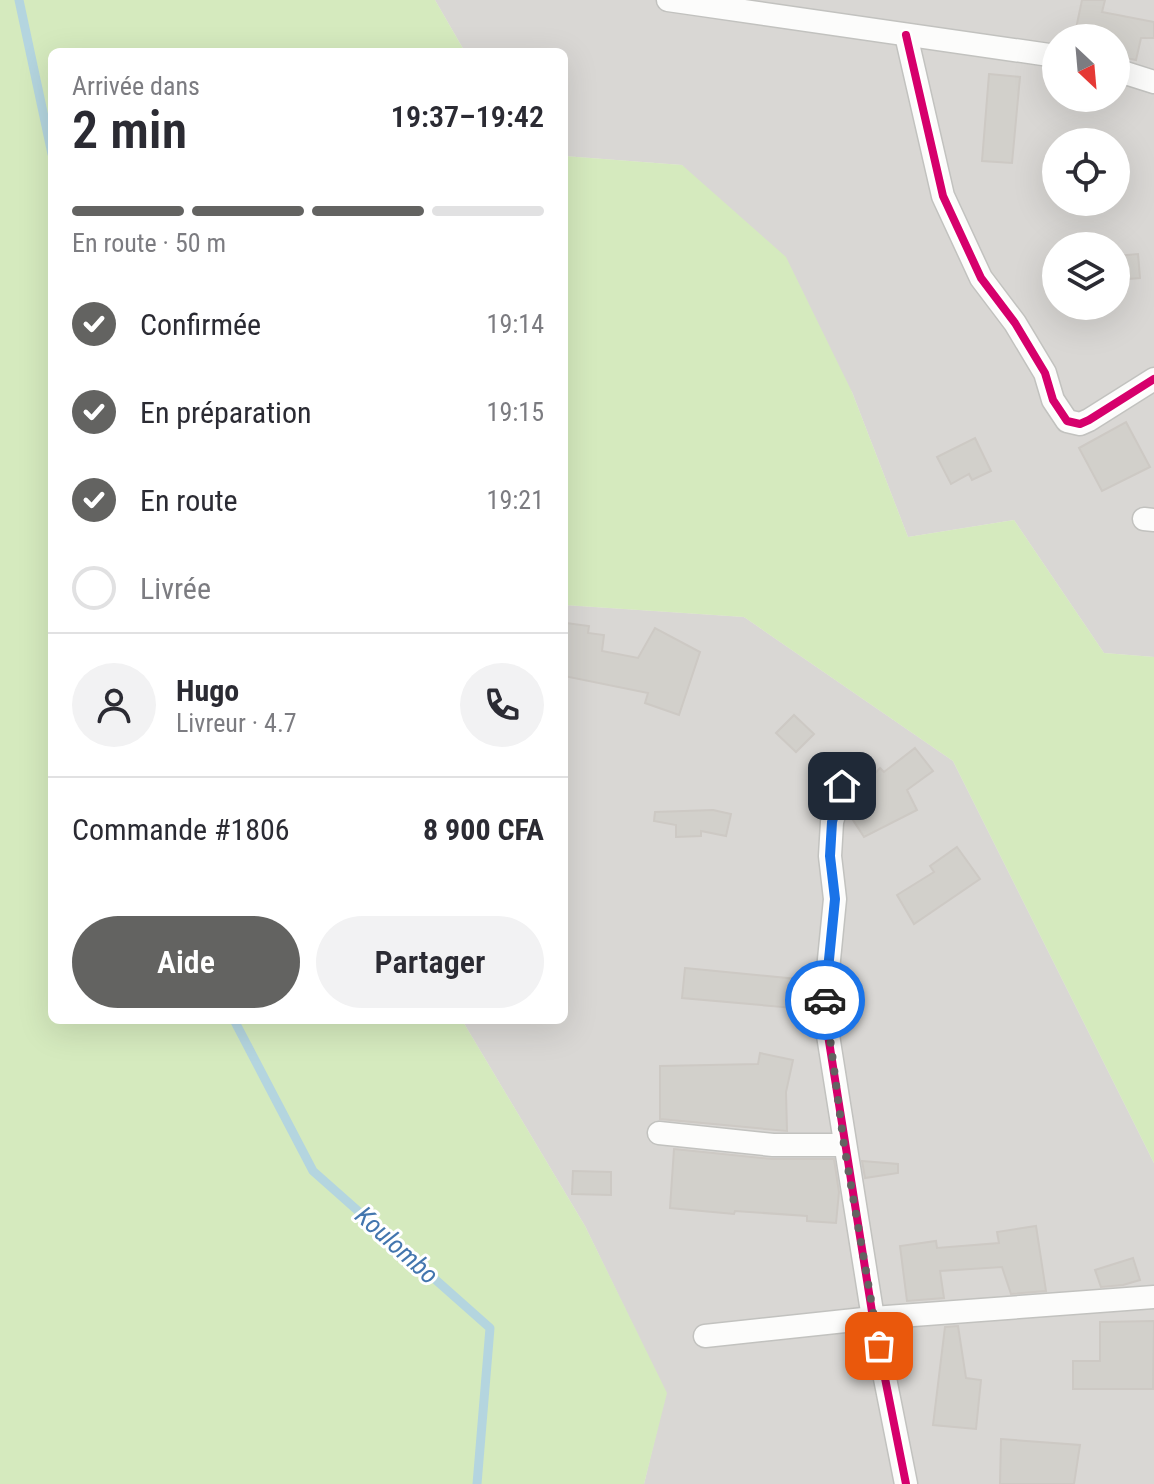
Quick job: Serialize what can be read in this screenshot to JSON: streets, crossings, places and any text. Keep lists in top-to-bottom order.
{
  "water": ["Koulombo"],
  "north": "bottom right",
  "page": {
    "heading": ["2 min", "Arrivée dans", "19:37–19:42"],
    "panel": [
      "Hugo",
      "Livreur · 4.7",
      "Commande #1806",
      "8 900 CFA"
    ],
    "bar": "En route · 50 m",
    "list": [
      ["Confirmée", "19:14"],
      ["En préparation", "19:15"],
      ["En route", "19:21"],
      "Livrée"
    ],
    "buttons": ["Aide", "Partager"]
  }
}
